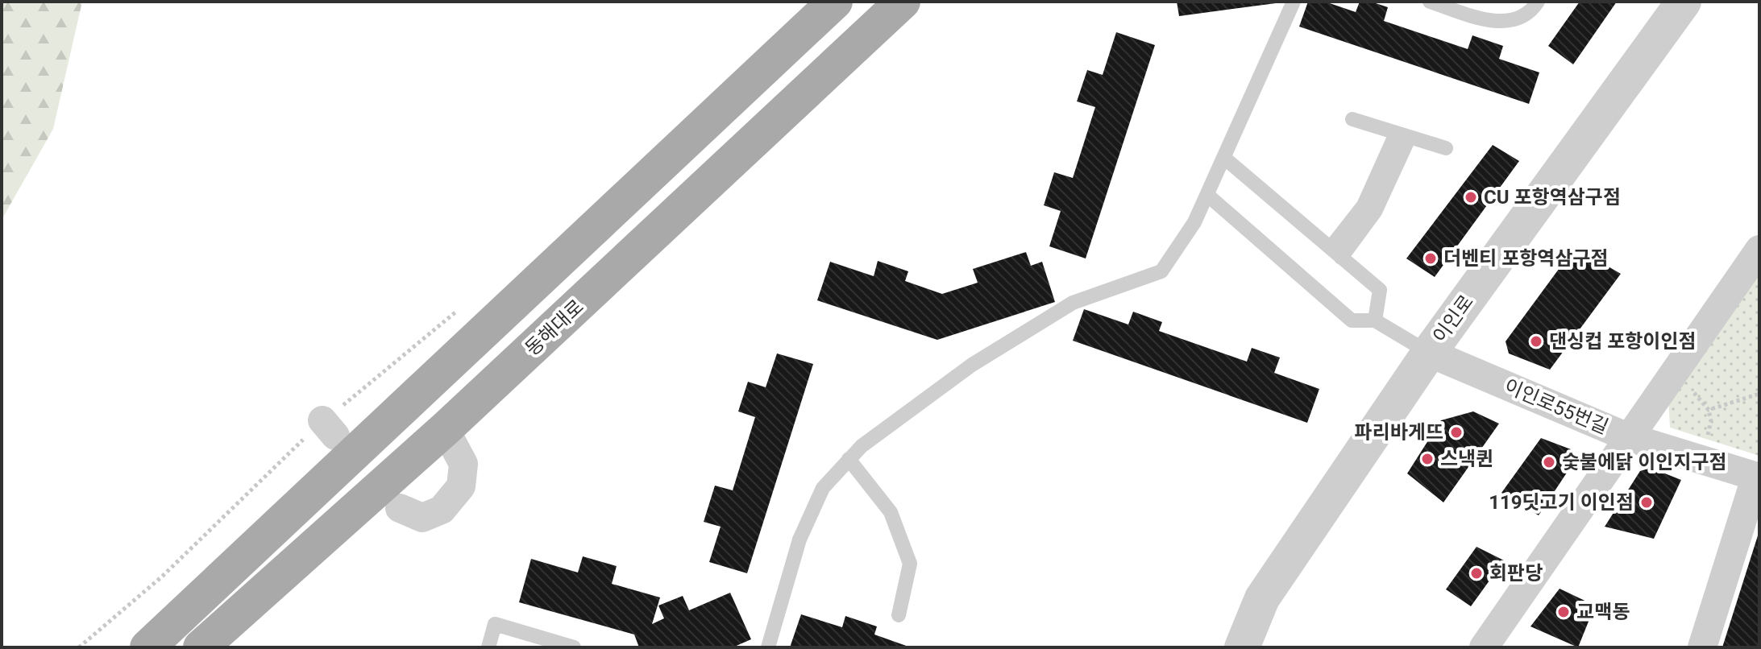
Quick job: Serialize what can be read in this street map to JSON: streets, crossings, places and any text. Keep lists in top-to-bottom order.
{
  "streets": {
    "main road": ["동해대로"],
    "street": ["이인로", "이인로55번길"]
  },
  "crossings": [
    ["이인로", "이인로55번길"]
  ],
  "places": [
    "CU 포항역삼구점",
    "더벤티 포항역삼구점",
    "댄싱컵 포항이인점",
    "파리바게뜨",
    "스낵퀸",
    "숯불에닭 이인지구점",
    "119딧고기 이인점",
    "회판당",
    "교맥동"
  ]
}
